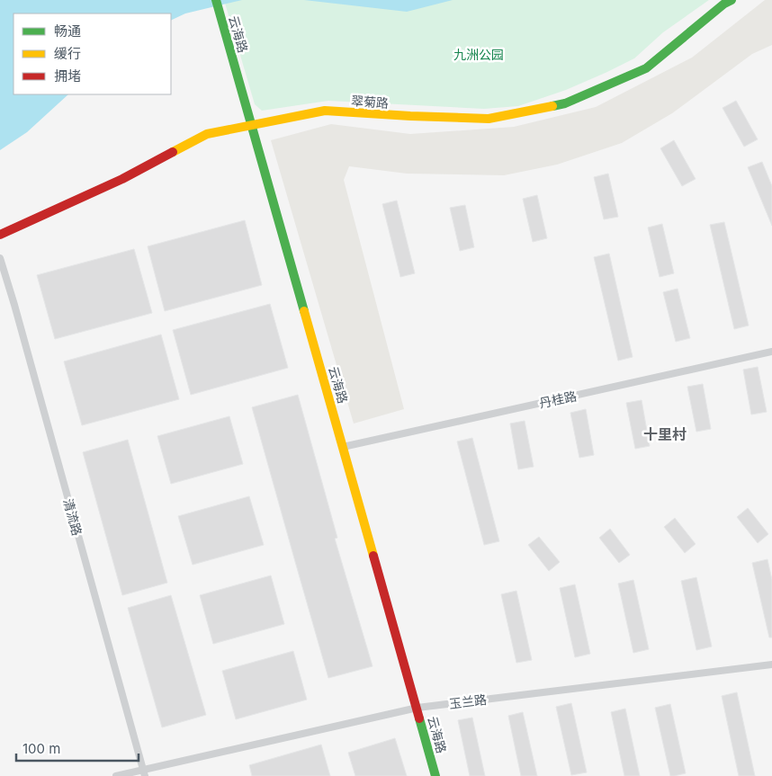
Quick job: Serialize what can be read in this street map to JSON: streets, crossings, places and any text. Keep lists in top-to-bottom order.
{
  "streets": {
    "street": [
      "云海路",
      "翠菊路",
      "丹桂路",
      "清流路",
      "玉兰路"
    ]
  },
  "crossings": [
    ["云海路", "翠菊路"],
    ["云海路", "丹桂路"],
    ["云海路", "玉兰路"],
    ["清流路", "玉兰路"]
  ],
  "districts": ["十里村"],
  "parks": ["九洲公园"],
  "legend": ["畅通", "缓行", "拥堵"],
  "scale_bar": "100 m"
}
